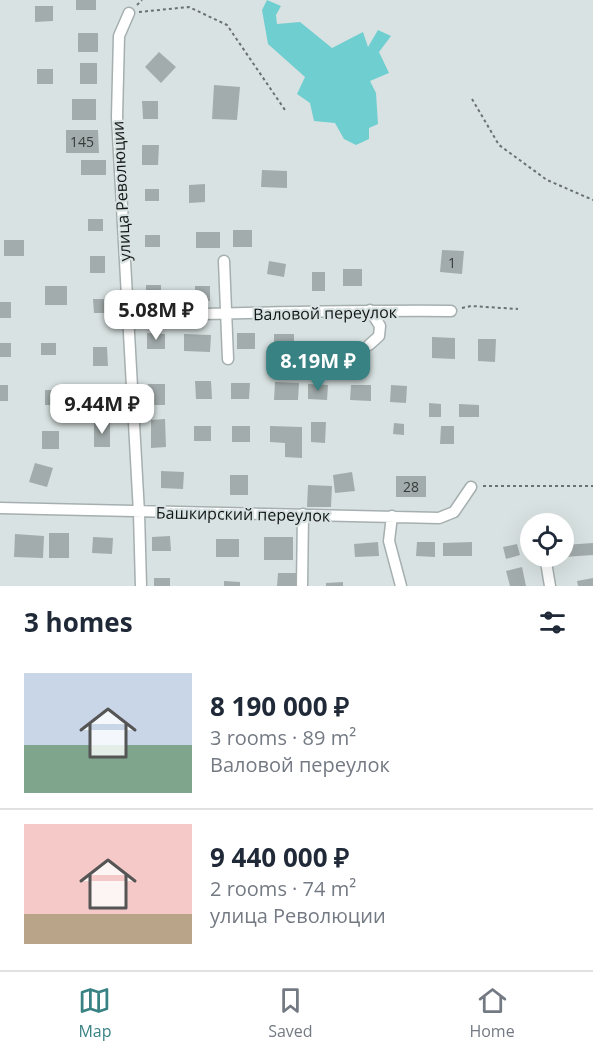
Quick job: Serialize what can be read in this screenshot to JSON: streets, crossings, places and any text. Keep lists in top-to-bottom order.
{
  "streets": {
    "street": ["улица Революции", "Валовой переулок", "Башкирский переулок"]
  },
  "crossings": [
    ["улица Революции", "Валовой переулок"],
    ["улица Революции", "Башкирский переулок"]
  ],
  "house_numbers": ["145", "1", "28"],
  "page": {
    "price": ["5.08M ₽", "8.19M ₽", "9.44M ₽"],
    "heading": "3 homes",
    "list": [
      {
        "name": "8 190 000 ₽",
        "note": "3 rooms · 89 m² · Валовой переулок"
      },
      {
        "name": "9 440 000 ₽",
        "note": "2 rooms · 74 m² · улица Революции"
      }
    ],
    "tabs": ["Map", "Saved", "Home"]
  }
}
